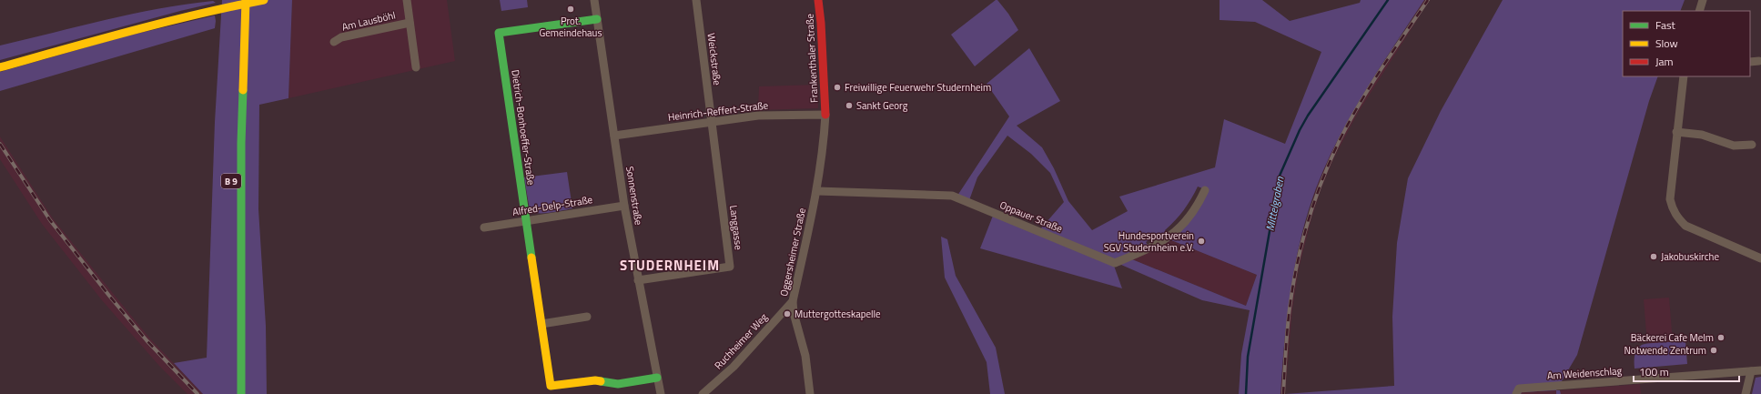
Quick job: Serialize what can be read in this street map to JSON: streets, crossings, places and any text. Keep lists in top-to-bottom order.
{
  "streets": {
    "main road": ["Frankenthaler Straße", "Dietrich-Bonhoeffer-Straße", "B 9"],
    "street": [
      "Am Lausböhl",
      "Weickstraße",
      "Heinrich-Reffert-Straße",
      "Sonnenstraße",
      "Alfred-Delp-Straße",
      "Oppauer Straße",
      "Langgasse",
      "Oggersheimer Straße",
      "Ruchheimer Weg",
      "Am Weidenschlag"
    ]
  },
  "crossings": [
    ["Frankenthaler Straße", "Heinrich-Reffert-Straße"],
    ["Frankenthaler Straße", "Oggersheimer Straße"],
    ["Weickstraße", "Heinrich-Reffert-Straße"],
    ["Weickstraße", "Langgasse"],
    ["Heinrich-Reffert-Straße", "Sonnenstraße"],
    ["Heinrich-Reffert-Straße", "Langgasse"],
    ["Heinrich-Reffert-Straße", "Oggersheimer Straße"],
    ["Dietrich-Bonhoeffer-Straße", "Sonnenstraße"],
    ["Dietrich-Bonhoeffer-Straße", "Alfred-Delp-Straße"],
    ["Sonnenstraße", "Alfred-Delp-Straße"],
    ["Sonnenstraße", "Langgasse"],
    ["Oppauer Straße", "Oggersheimer Straße"],
    ["Oggersheimer Straße", "Ruchheimer Weg"]
  ],
  "districts": ["STUDERNHEIM"],
  "water": ["Mittelgraben"],
  "places": [
    "Prot. Gemeindehaus",
    "Freiwillige Feuerwehr Studernheim",
    "Sankt Georg",
    "Hundesportverein SGV Studernheim e.V.",
    "Jakobuskirche",
    "Muttergotteskapelle",
    "Bäckerei Cafe Melm",
    "Notwende Zentrum"
  ],
  "legend": ["Fast", "Slow", "Jam"],
  "scale_bar": "100 m"
}
